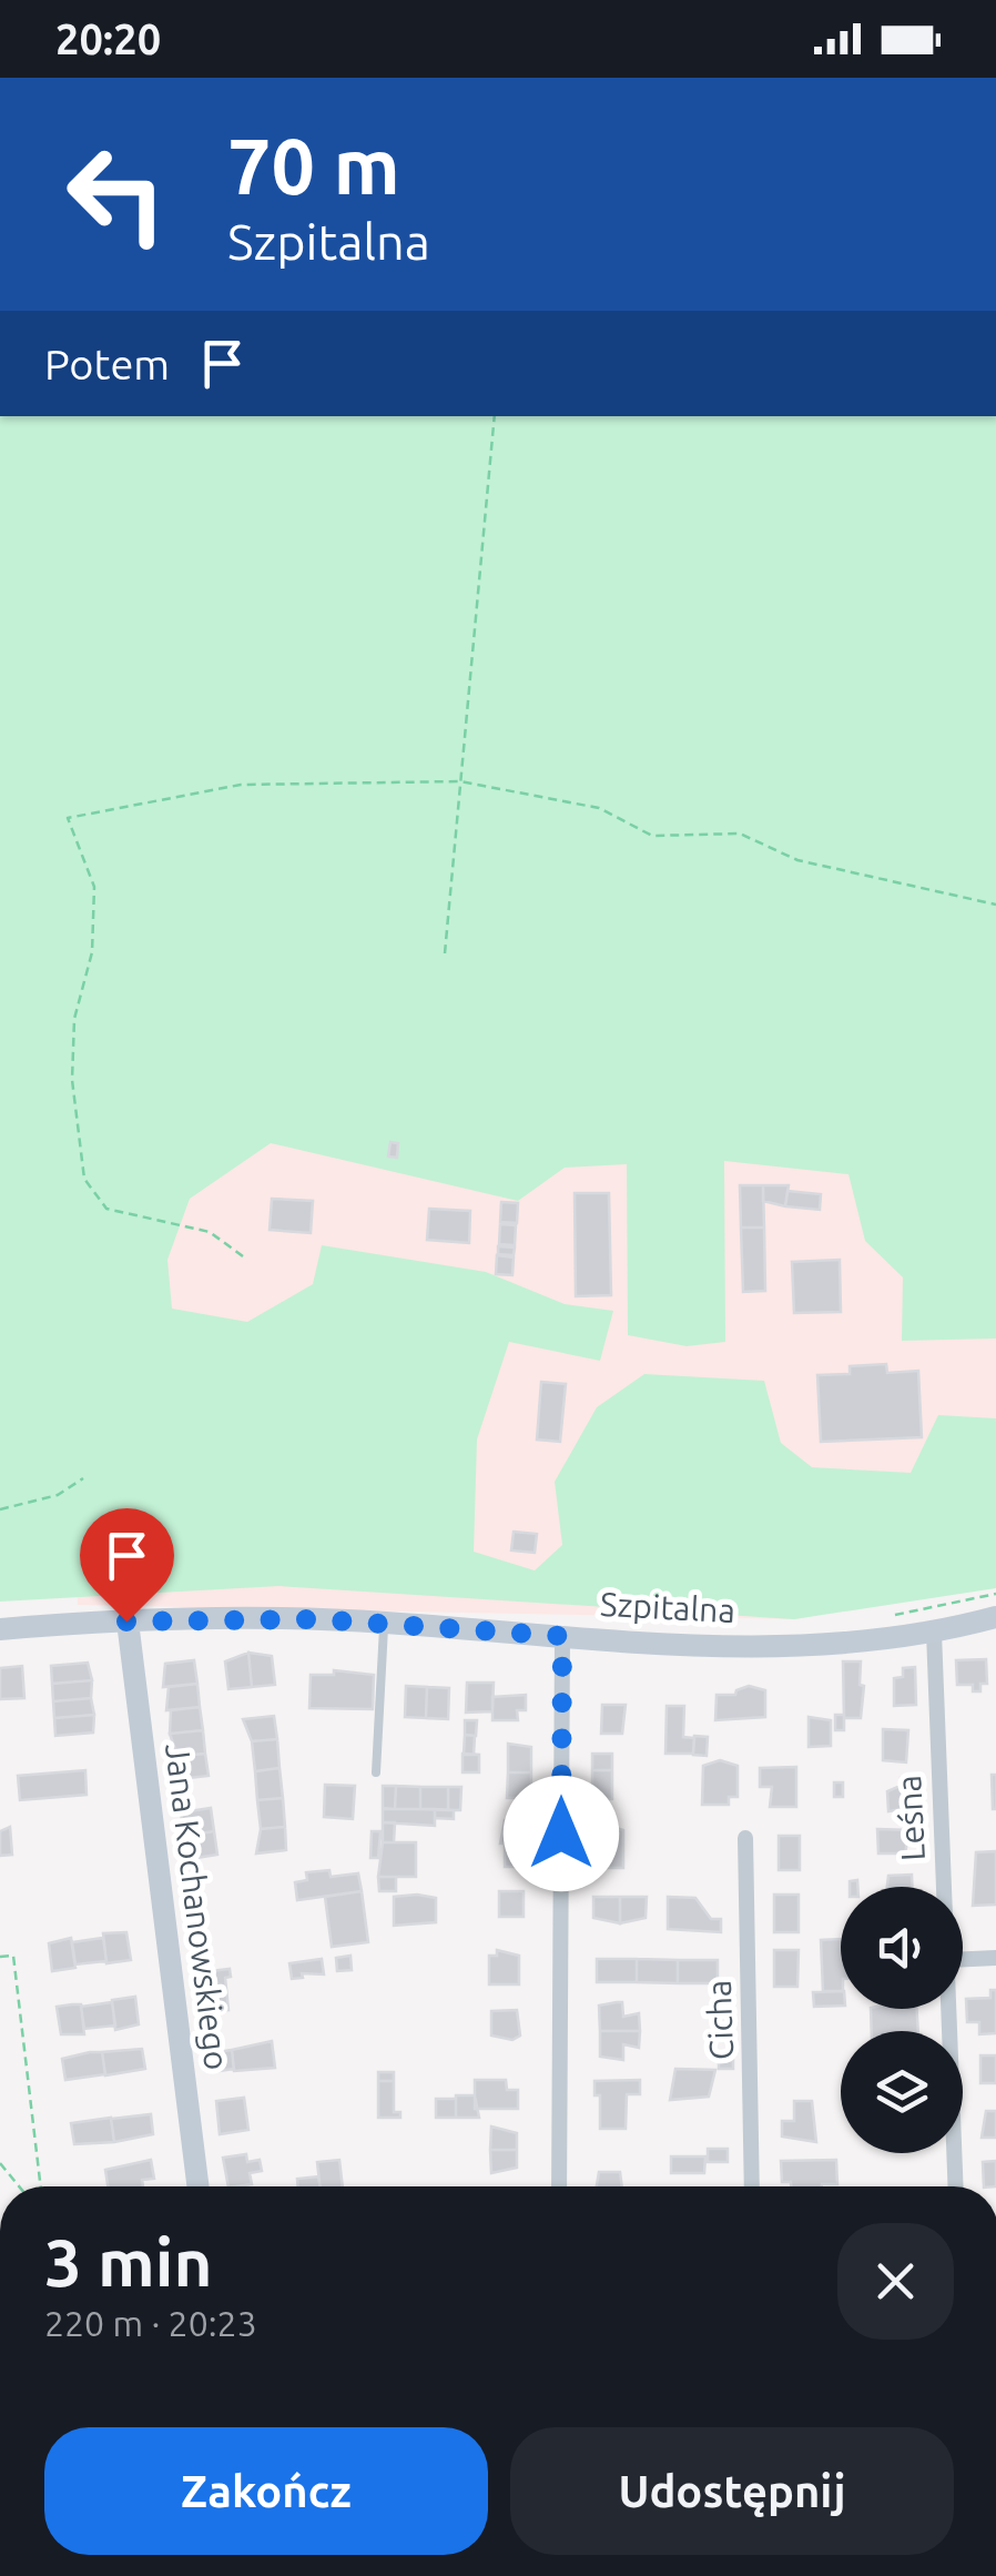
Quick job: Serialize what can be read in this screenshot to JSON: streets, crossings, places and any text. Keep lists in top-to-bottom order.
{
  "streets": {
    "street": [
      "Szpitalna",
      "Leśna",
      "Jana Kochanowskiego",
      "Cicha"
    ]
  },
  "crossings": [
    ["Szpitalna", "Leśna"],
    ["Szpitalna", "Jana Kochanowskiego"]
  ],
  "page": {
    "status": "20:20",
    "turn": ["70 m", "Szpitalna"],
    "then": "Potem",
    "heading": ["3 min", "220 m · 20:23"],
    "buttons": ["Zakończ", "Udostępnij"]
  }
}
